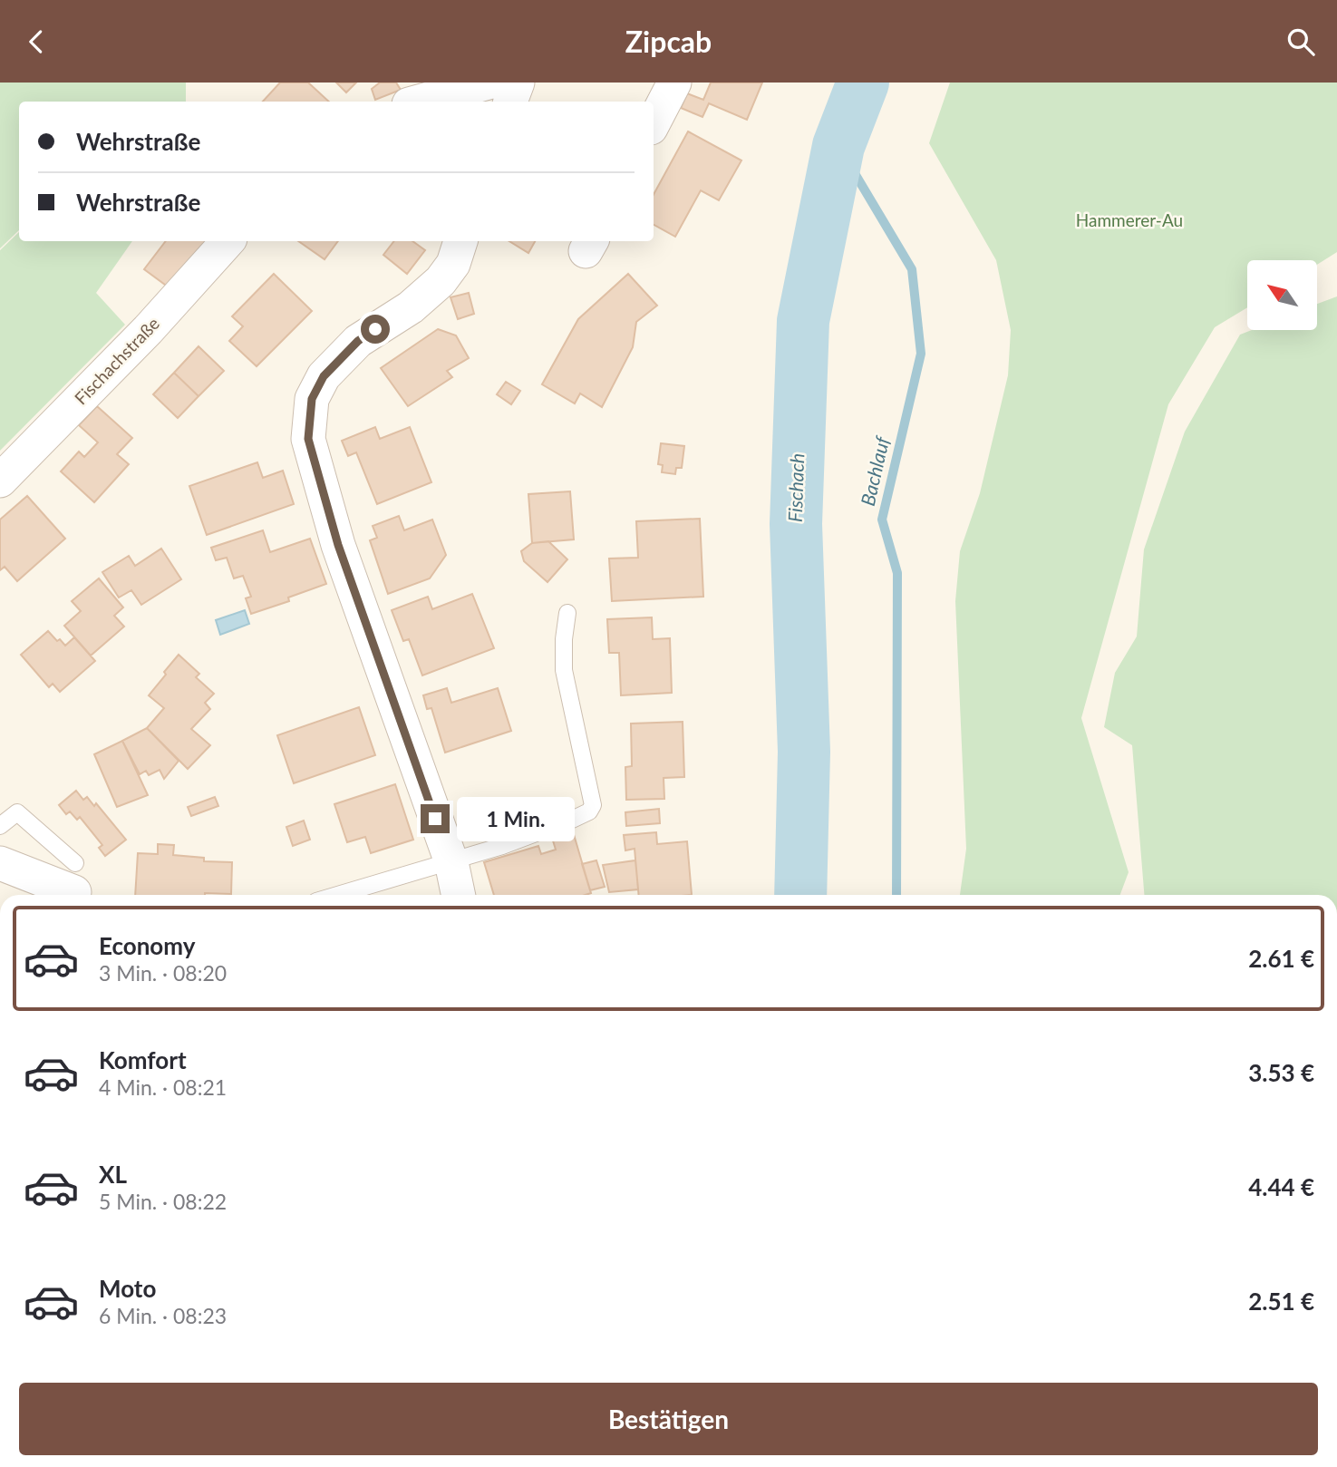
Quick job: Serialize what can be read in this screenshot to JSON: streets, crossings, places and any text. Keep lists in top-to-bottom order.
{
  "streets": {
    "street": ["Fischachstraße"]
  },
  "water": ["Bachlauf", "Fischach"],
  "parks": ["Hammerer-Au"],
  "north": "top left",
  "page": {
    "header": "Zipcab",
    "banner": ["Wehrstraße", "Wehrstraße"],
    "bubble": "1 Min.",
    "list": [
      {
        "name": "Economy",
        "note": "3 Min. · 08:20",
        "value": "2.61 €"
      },
      {
        "name": "Komfort",
        "note": "4 Min. · 08:21",
        "value": "3.53 €"
      },
      {
        "name": "XL",
        "note": "5 Min. · 08:22",
        "value": "4.44 €"
      },
      {
        "name": "Moto",
        "note": "6 Min. · 08:23",
        "value": "2.51 €"
      }
    ],
    "buttons": "Bestätigen"
  }
}
